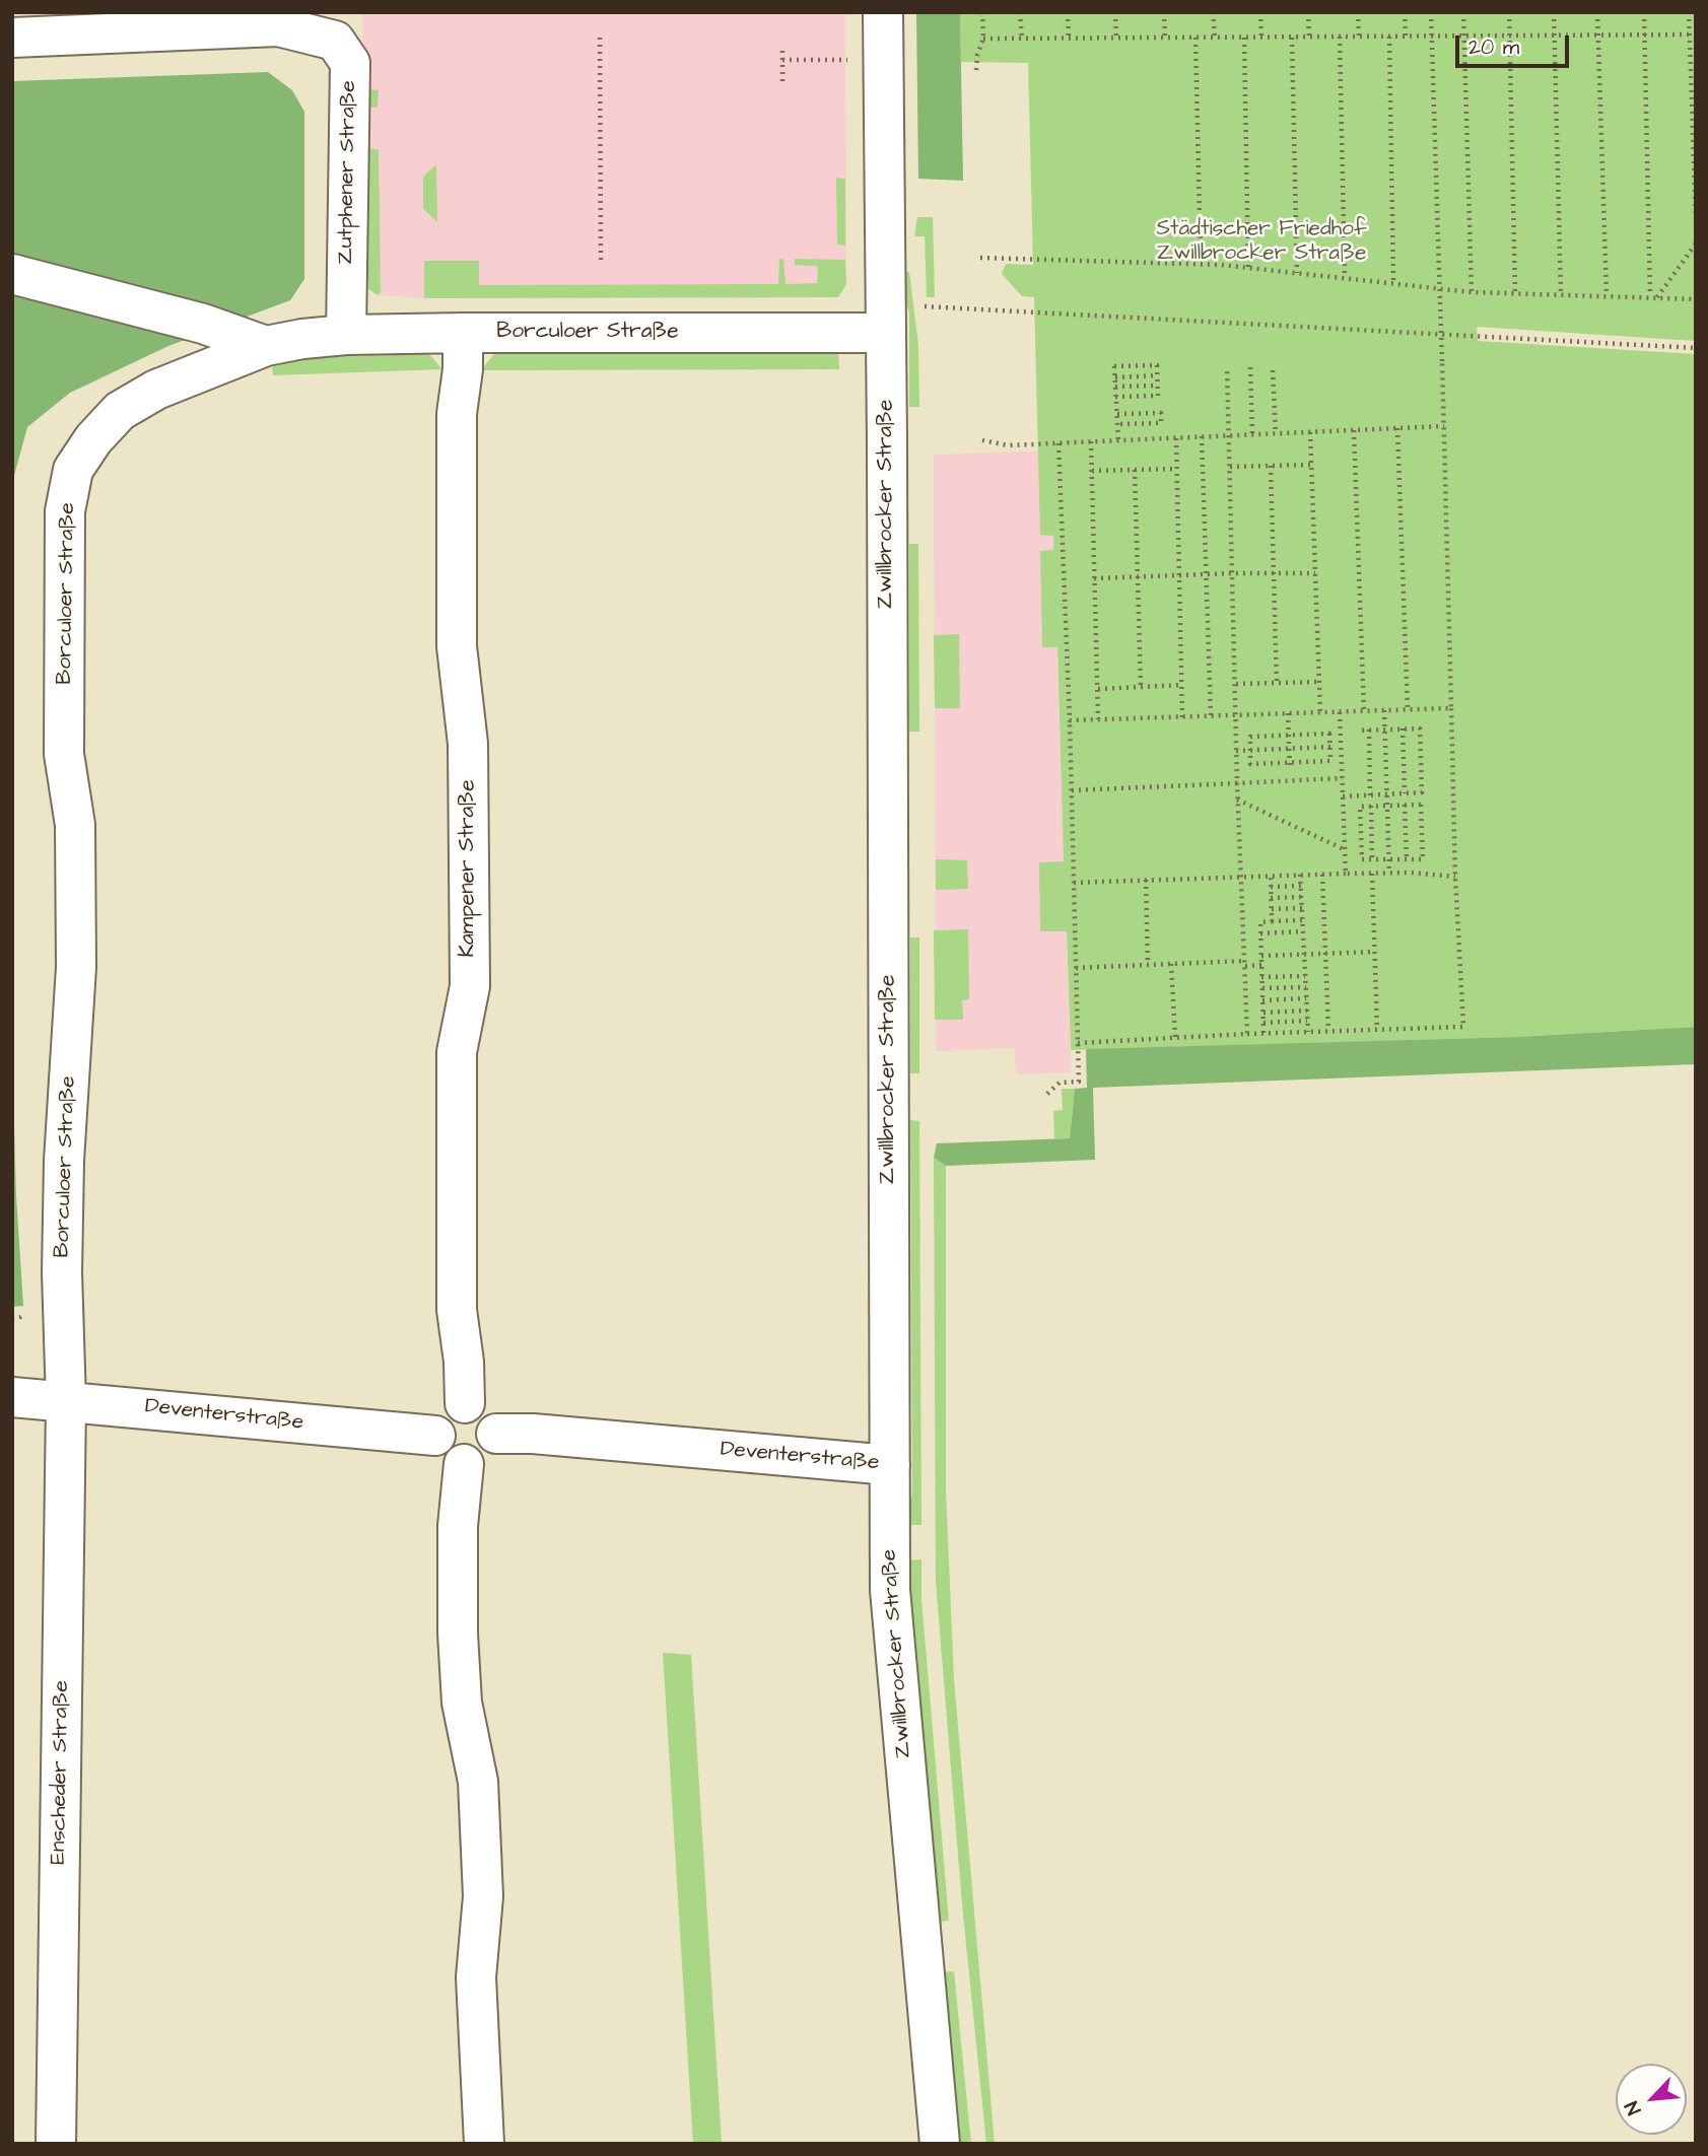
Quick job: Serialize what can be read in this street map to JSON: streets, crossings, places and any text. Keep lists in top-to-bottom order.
{
  "streets": {
    "street": [
      "Zutphener Straße",
      "Borculoer Straße",
      "Zwillbrocker Straße",
      "Kampener Straße",
      "Deventerstraße",
      "Enscheder Straße"
    ]
  },
  "crossings": [
    ["Zutphener Straße", "Borculoer Straße"],
    ["Borculoer Straße", "Zwillbrocker Straße"],
    ["Borculoer Straße", "Kampener Straße"],
    ["Borculoer Straße", "Deventerstraße"],
    ["Borculoer Straße", "Enscheder Straße"],
    ["Zwillbrocker Straße", "Deventerstraße"],
    ["Kampener Straße", "Deventerstraße"],
    ["Deventerstraße", "Enscheder Straße"]
  ],
  "parks": ["Städtischer Friedhof Zwillbrocker Straße"],
  "scale_bar": "20 m",
  "north": "bottom left"
}
